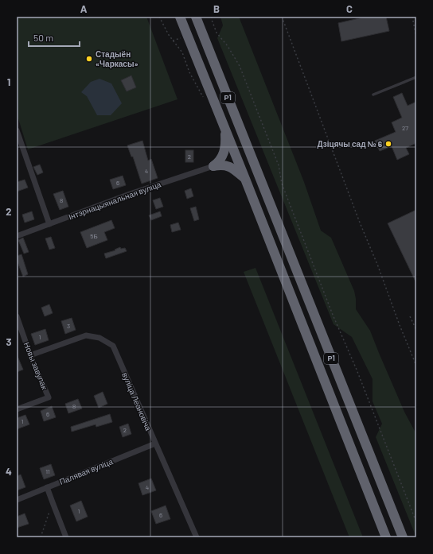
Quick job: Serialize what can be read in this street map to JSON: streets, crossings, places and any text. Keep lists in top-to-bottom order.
{
  "streets": {
    "highway": ["Р1"],
    "street": [
      "Інтэрнацыянальная вуліца",
      "Новы завулак",
      "вуліца Леановіча",
      "Палявая вуліца"
    ]
  },
  "crossings": [
    ["Новы завулак", "вуліца Леановіча"],
    ["вуліца Леановіча", "Палявая вуліца"]
  ],
  "places": ["Стадыён «Чаркасы»", "Дзіцячы сад № 6"],
  "house_numbers": [
    "27",
    "2",
    "4",
    "6",
    "8",
    "5Б",
    "3",
    "1",
    "8",
    "6",
    "1",
    "2",
    "11",
    "4",
    "1",
    "6"
  ],
  "scale_bar": "50 m",
  "grid": {
    "columns": ["A", "B", "C"],
    "rows": [
      "1",
      "2",
      "3",
      "4"
    ]
  }
}
